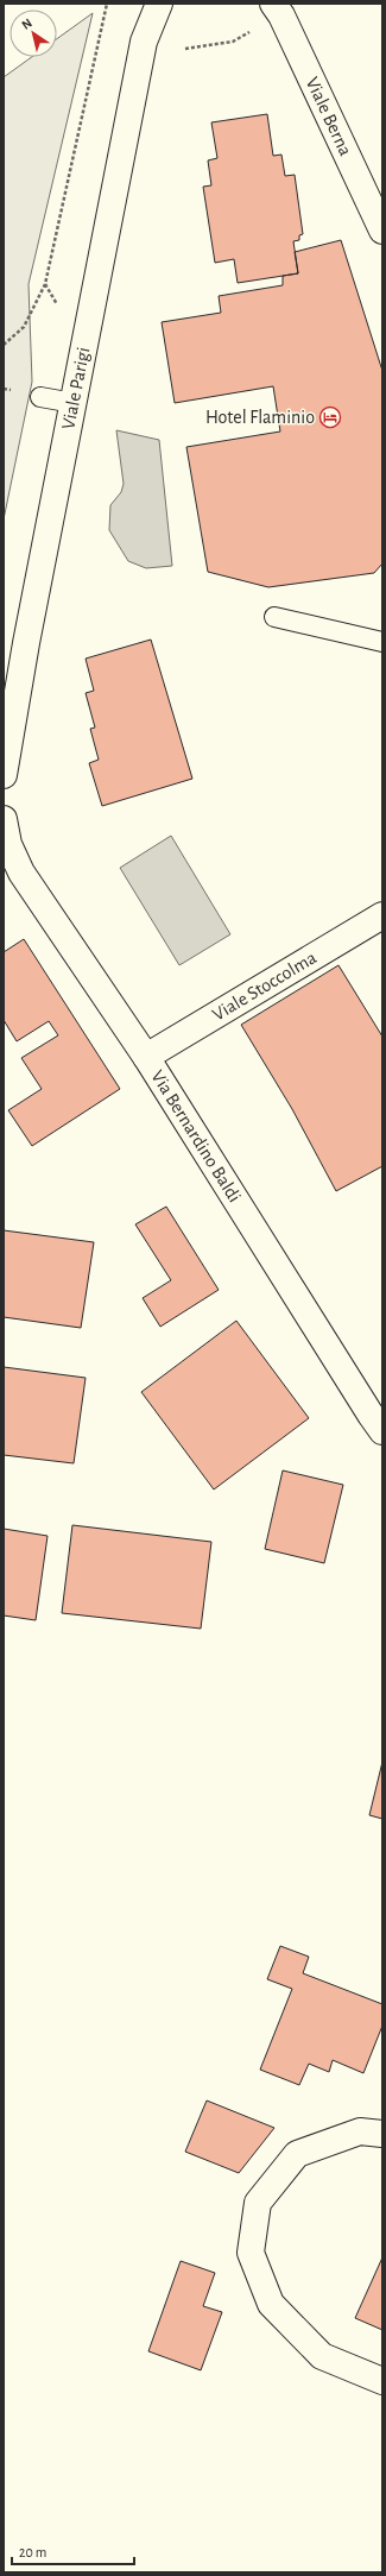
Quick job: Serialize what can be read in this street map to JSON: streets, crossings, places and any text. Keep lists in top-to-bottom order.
{
  "streets": {
    "street": [
      "Viale Berna",
      "Viale Parigi",
      "Viale Stoccolma",
      "Via Bernardino Baldi"
    ]
  },
  "crossings": [
    ["Viale Stoccolma", "Via Bernardino Baldi"]
  ],
  "places": {
    "hotel": ["Hotel Flaminio"]
  },
  "scale_bar": "20 m",
  "north": "top left"
}
